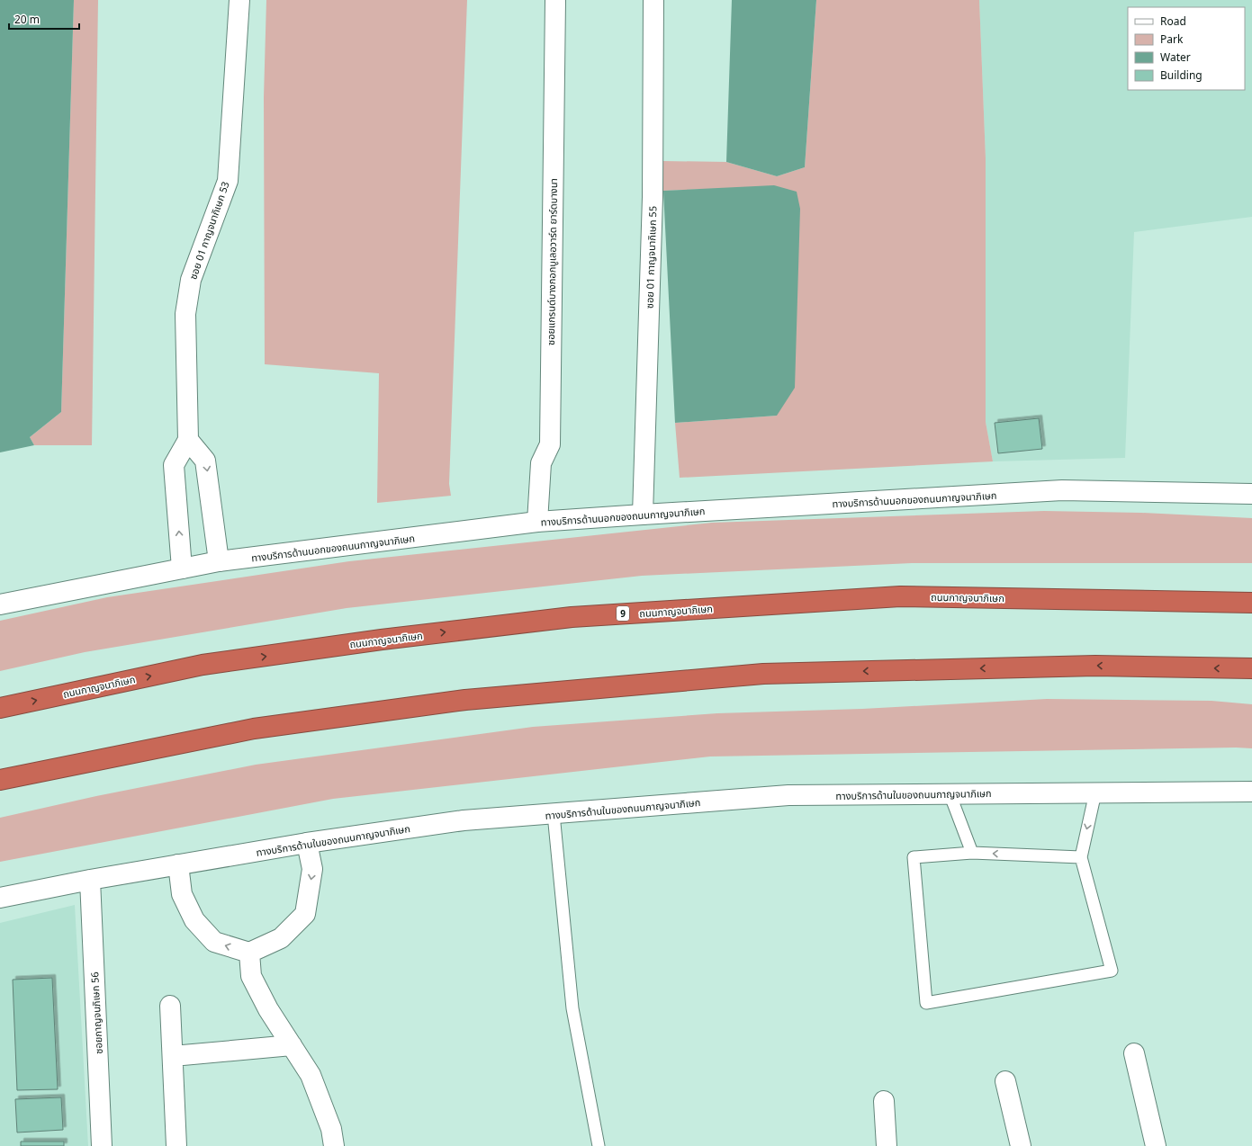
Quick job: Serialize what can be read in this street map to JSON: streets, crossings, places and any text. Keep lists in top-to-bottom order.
{
  "streets": {
    "highway": ["ถนนกาญจนาภิเษก", "9"],
    "main road": [
      "ซอย 01 กาญจนากิเษก 53",
      "ซอย 01 กาญจนากิเษก 55",
      "ซอยแกรนด์บางกอกบูเลอวาร์ด ยาร์ดบางนา",
      "ทางบริการด้านนอกของถนนกาญจนาภิเษก",
      "ทางบริการด้านในของถนนกาญจนาภิเษก",
      "ซอยกาญจนภิเษก 56"
    ]
  },
  "crossings": [
    ["ซอย 01 กาญจนากิเษก 55", "ทางบริการด้านนอกของถนนกาญจนาภิเษก"],
    ["ซอยแกรนด์บางกอกบูเลอวาร์ด ยาร์ดบางนา", "ทางบริการด้านนอกของถนนกาญจนาภิเษก"],
    ["ทางบริการด้านในของถนนกาญจนาภิเษก", "ซอยกาญจนภิเษก 56"]
  ],
  "legend": [
    "Road",
    "Park",
    "Water",
    "Building"
  ],
  "scale_bar": "20 m"
}
